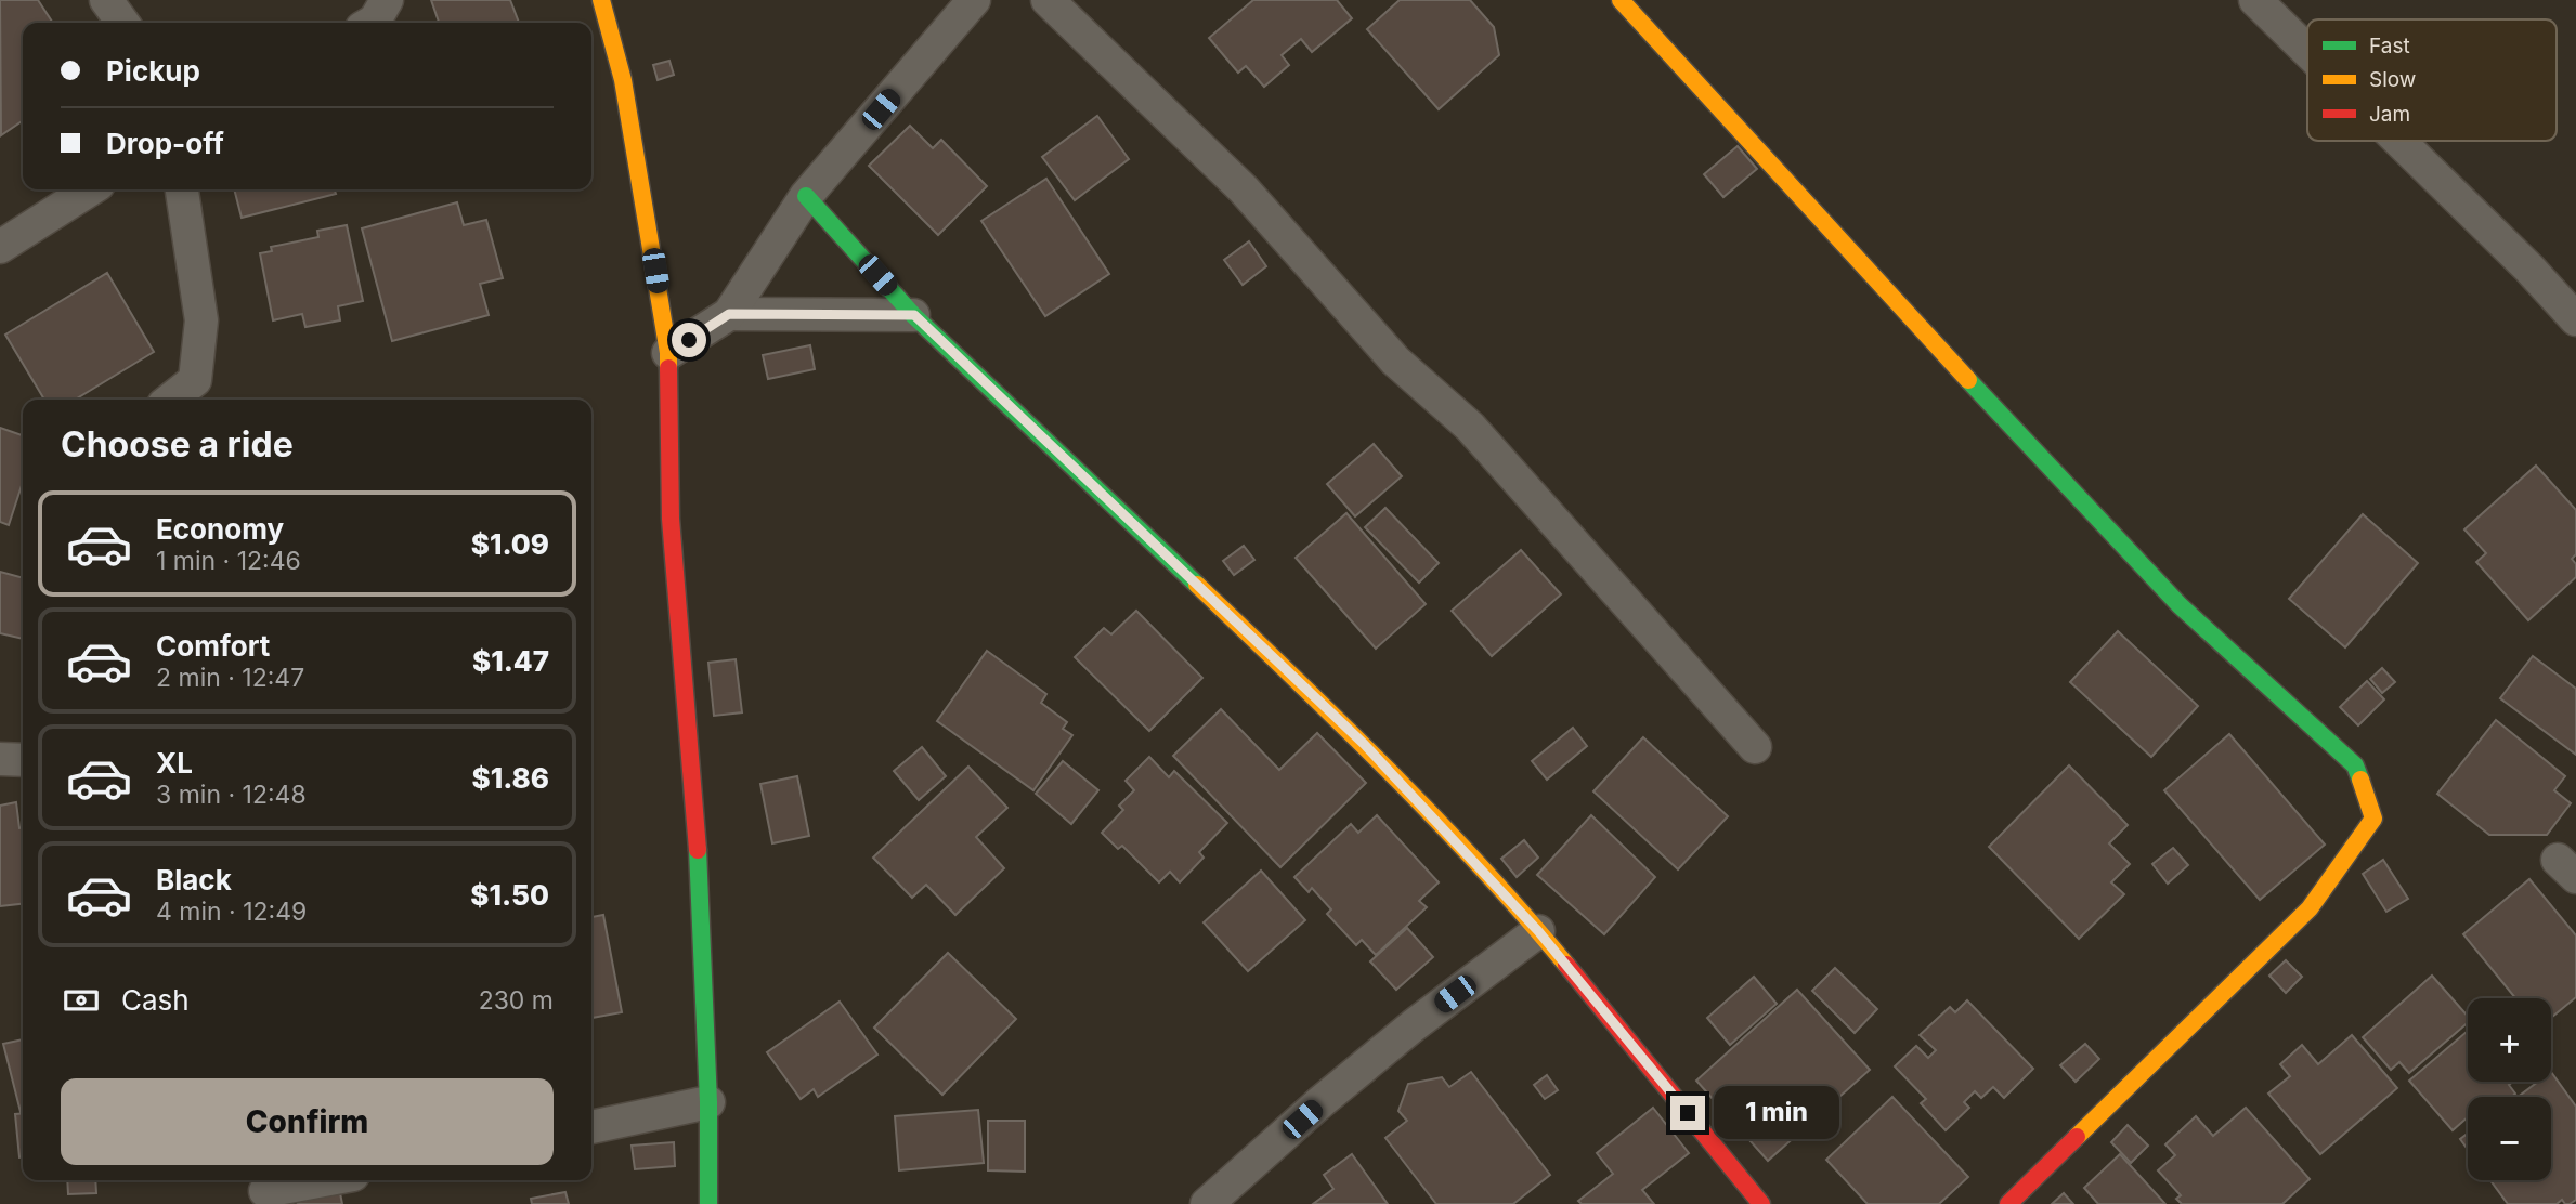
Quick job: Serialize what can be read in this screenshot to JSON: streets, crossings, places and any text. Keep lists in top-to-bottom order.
{
  "legend": ["Fast", "Slow", "Jam"],
  "page": {
    "banner": ["Pickup", "Drop-off"],
    "heading": "Choose a ride",
    "list": [
      {
        "name": "Economy",
        "note": "1 min · 12:46",
        "value": "$1.09"
      },
      {
        "name": "Comfort",
        "note": "2 min · 12:47",
        "value": "$1.47"
      },
      {
        "name": "XL",
        "note": "3 min · 12:48",
        "value": "$1.86"
      },
      {
        "name": "Black",
        "note": "4 min · 12:49",
        "value": "$1.50"
      }
    ],
    "pay": ["Cash", "230 m"],
    "map_buttons": ["+", "−"],
    "buttons": "Confirm",
    "bubble": "1 min"
  }
}
